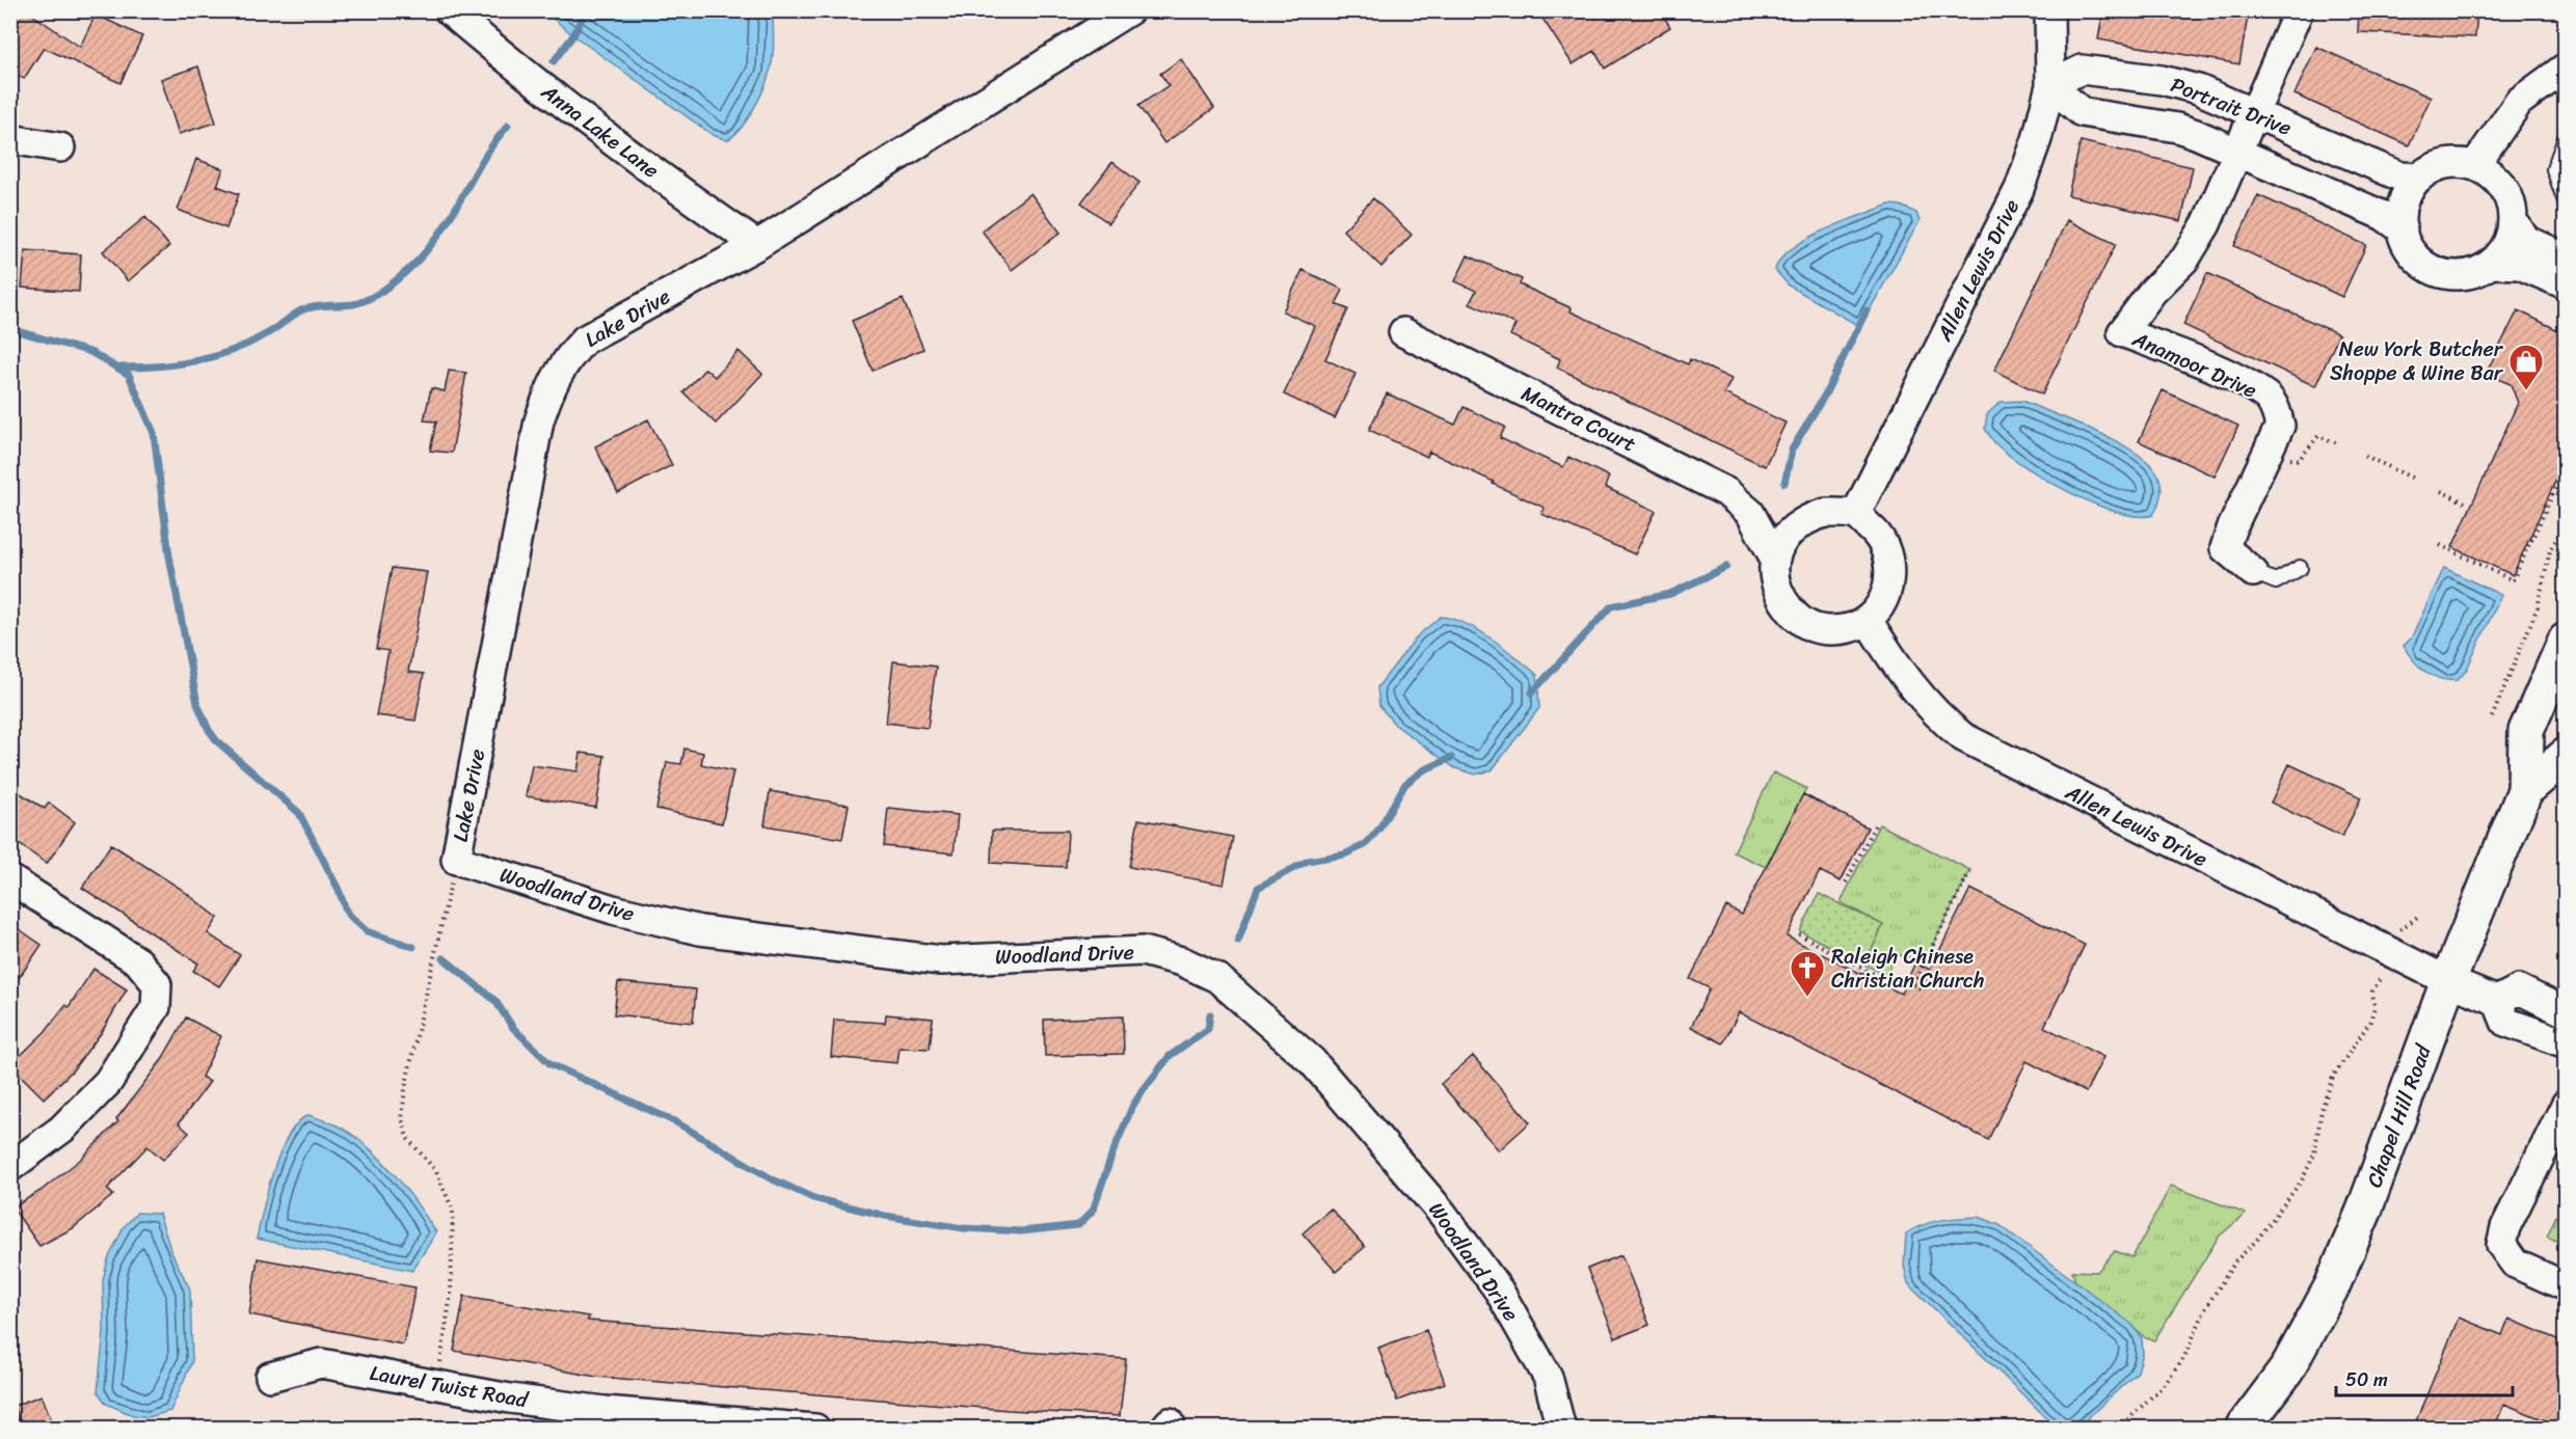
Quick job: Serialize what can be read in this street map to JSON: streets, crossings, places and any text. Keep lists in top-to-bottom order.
{
  "streets": {
    "main road": ["Chapel Hill Road"],
    "street": [
      "Portrait Drive",
      "Anna Lake Lane",
      "Allen Lewis Drive",
      "Lake Drive",
      "Anamoor Drive",
      "Mantra Court",
      "Woodland Drive",
      "Laurel Twist Road"
    ]
  },
  "crossings": [
    ["Portrait Drive", "Allen Lewis Drive"],
    ["Portrait Drive", "Anamoor Drive"],
    ["Anna Lake Lane", "Lake Drive"],
    ["Allen Lewis Drive", "Mantra Court"],
    ["Allen Lewis Drive", "Chapel Hill Road"],
    ["Lake Drive", "Woodland Drive"]
  ],
  "places": {
    "shop": ["New York Butcher Shoppe & Wine Bar"],
    "church": ["Raleigh Chinese Christian Church"]
  },
  "scale_bar": "50 m"
}
